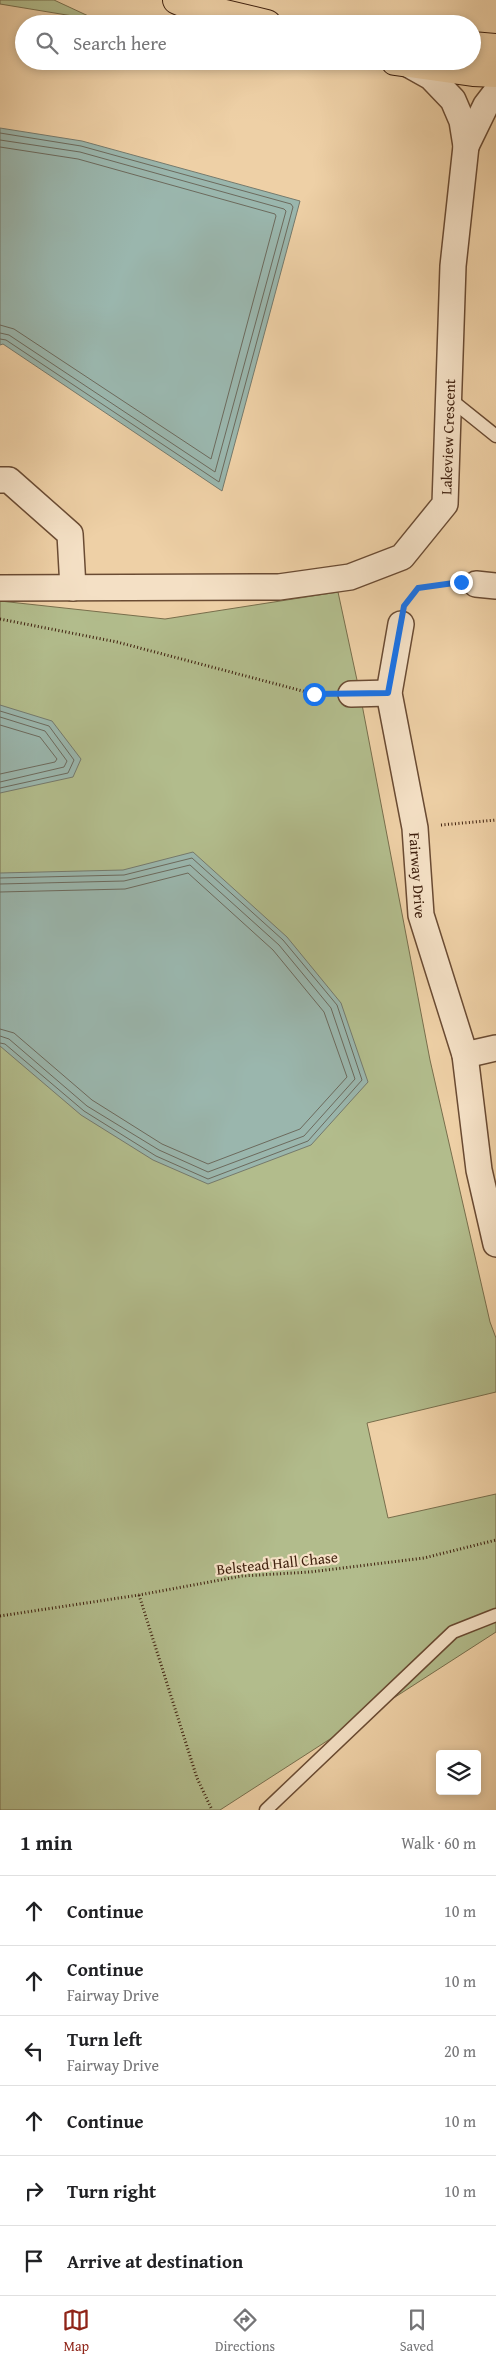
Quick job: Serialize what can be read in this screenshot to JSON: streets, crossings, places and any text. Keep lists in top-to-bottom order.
{
  "streets": {
    "street": ["Lakeview Crescent", "Fairway Drive"],
    "path": ["Belstead Hall Chase"]
  },
  "page": {
    "search": "Search here",
    "heading": ["1 min", "Walk · 60 m"],
    "list": [
      ["Continue", "10 m"],
      ["Continue", "Fairway Drive", "10 m"],
      ["Turn left", "Fairway Drive", "20 m"],
      ["Continue", "10 m"],
      ["Turn right", "10 m"],
      "Arrive at destination"
    ],
    "nav": ["Map", "Directions", "Saved"]
  }
}
